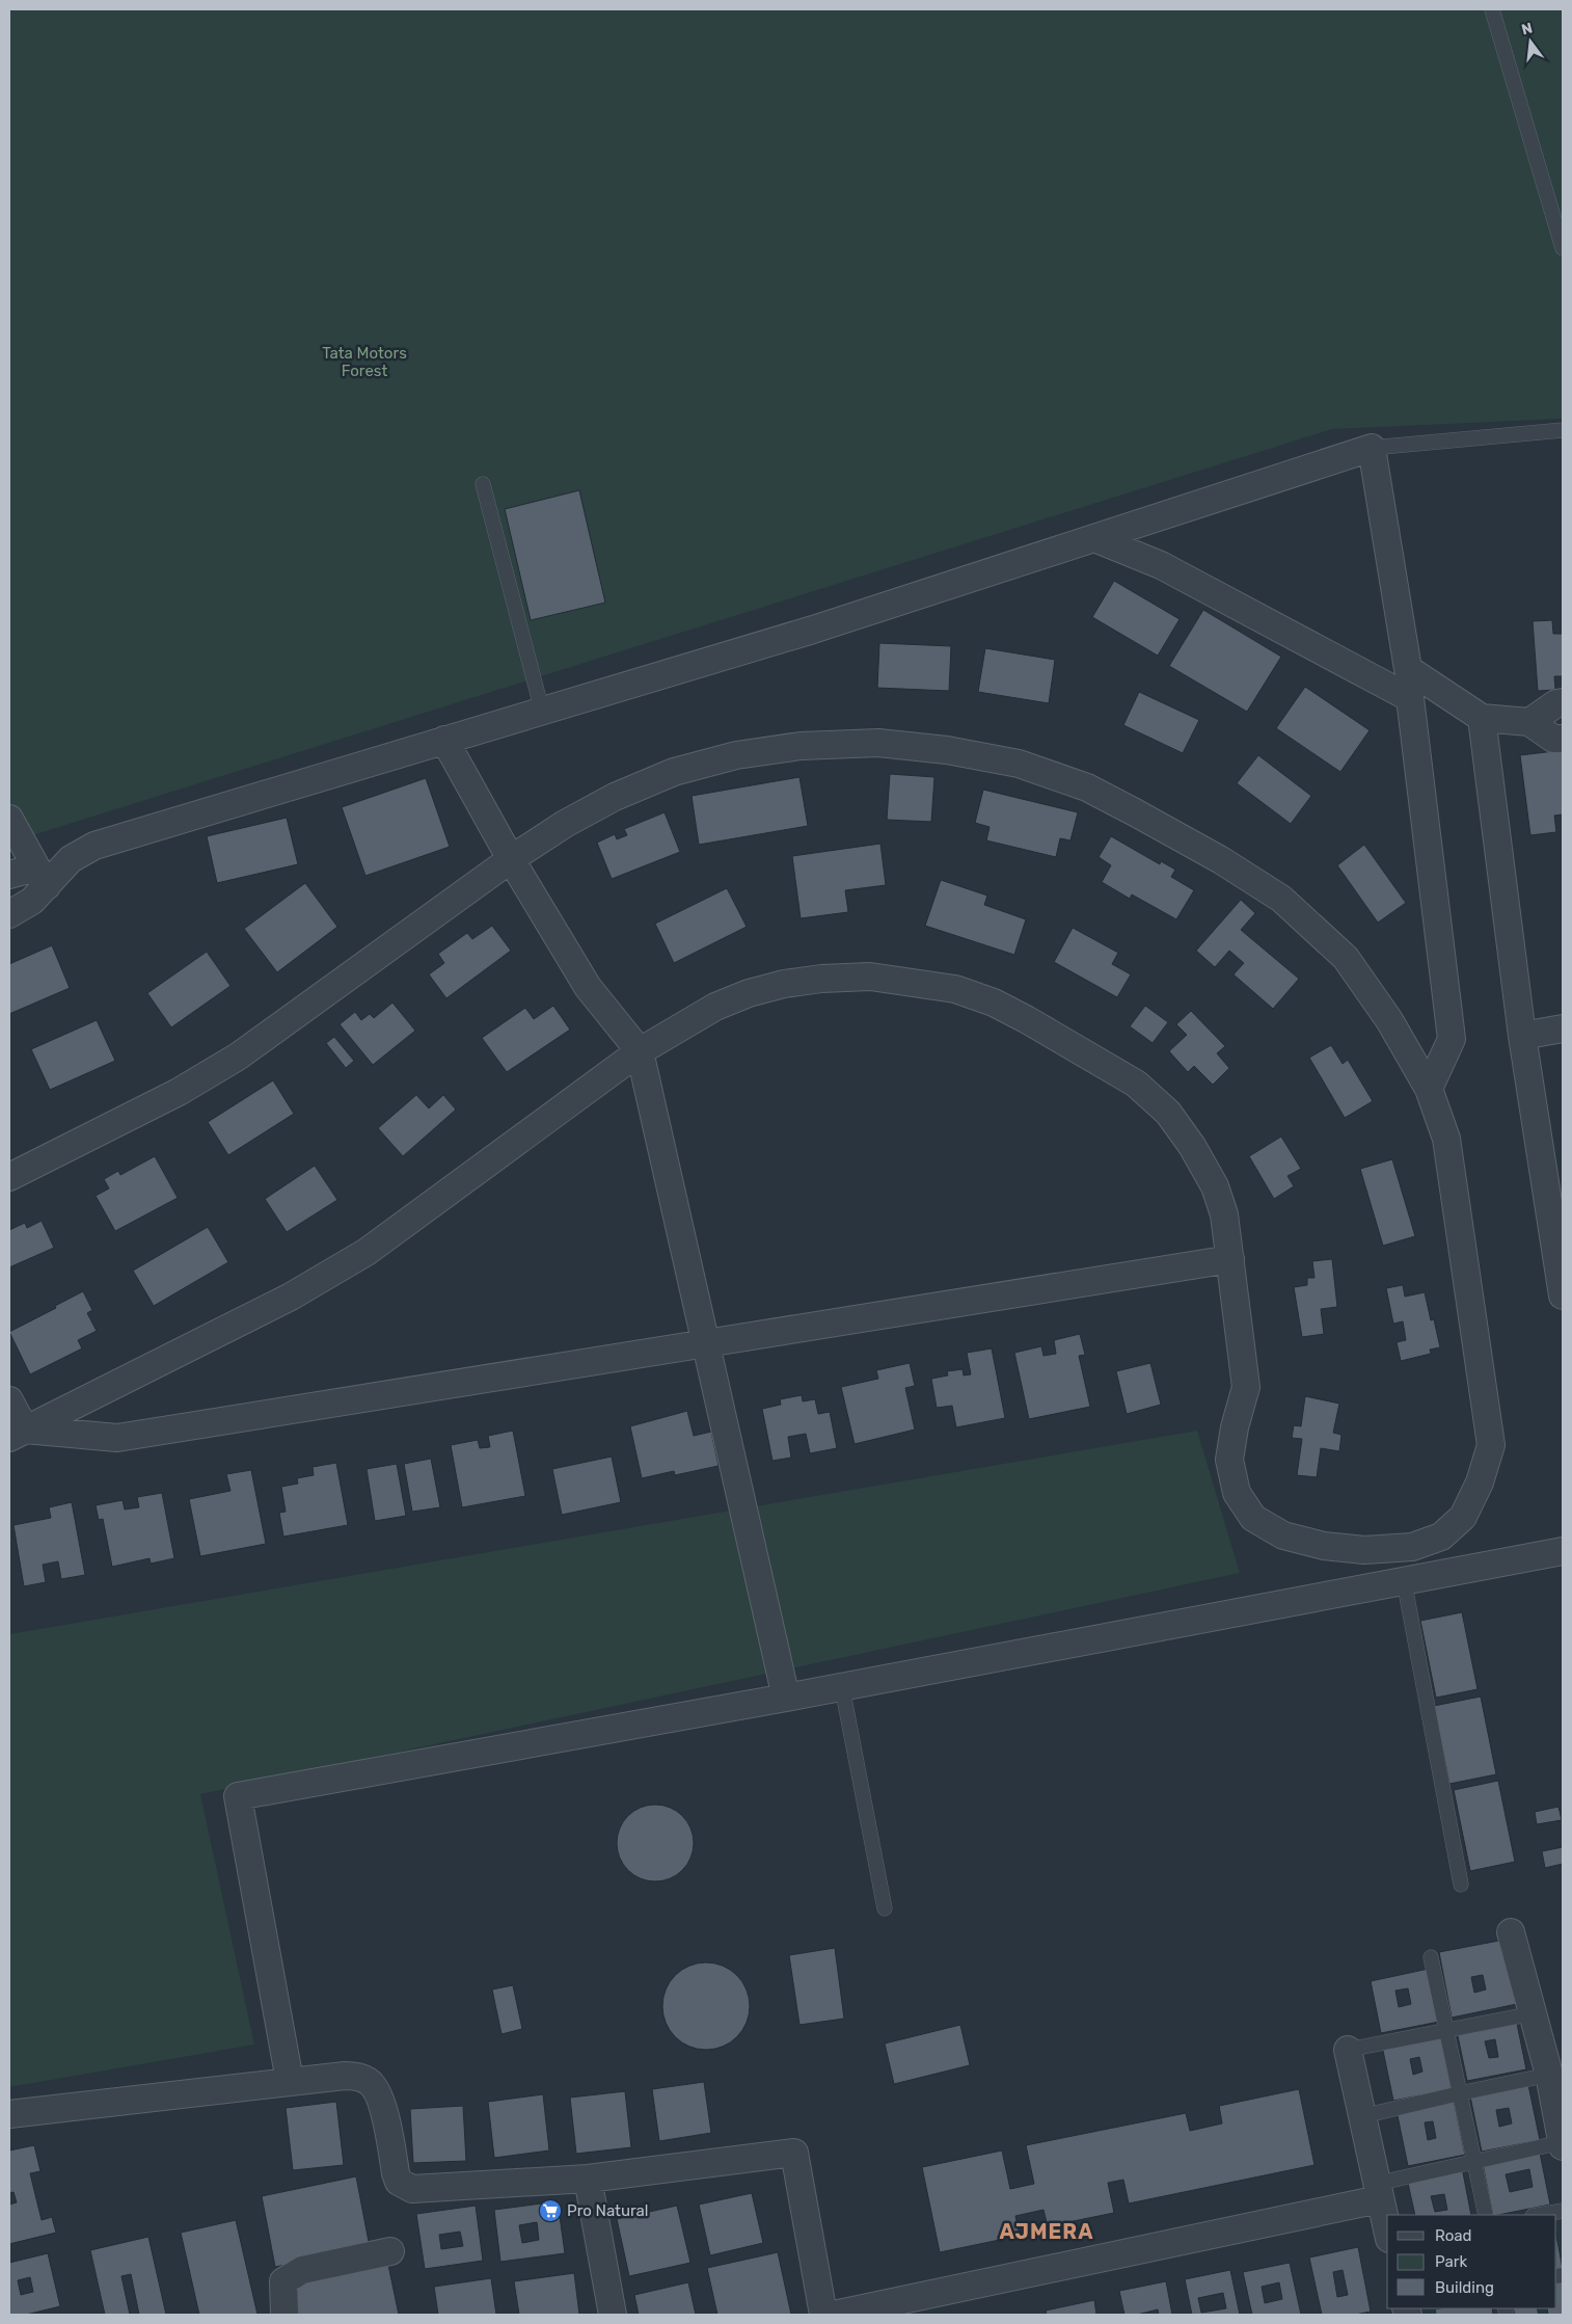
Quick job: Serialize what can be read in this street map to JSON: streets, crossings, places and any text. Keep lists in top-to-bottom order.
{
  "districts": ["AJMERA"],
  "parks": ["Tata Motors Forest"],
  "places": {
    "supermarket": ["Pro Natural"]
  },
  "legend": ["Road", "Park", "Building"],
  "north": "top"
}
